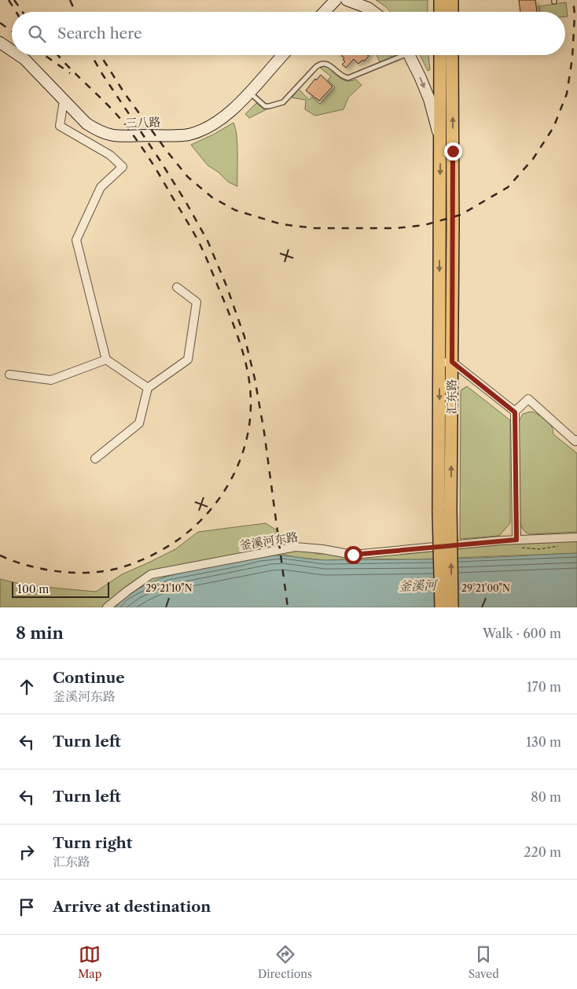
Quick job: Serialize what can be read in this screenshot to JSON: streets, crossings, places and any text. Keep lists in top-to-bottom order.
{
  "streets": {
    "main road": ["三八路", "汇东路"],
    "street": ["釜溪河东路"]
  },
  "water": ["釜溪河"],
  "scale_bar": "100 m",
  "page": {
    "search": "Search here",
    "scale": "100 m",
    "heading": ["8 min", "Walk · 600 m"],
    "list": [
      ["Continue", "釜溪河东路", "170 m"],
      ["Turn left", "130 m"],
      ["Turn left", "80 m"],
      ["Turn right", "汇东路", "220 m"],
      "Arrive at destination"
    ],
    "nav": ["Map", "Directions", "Saved"]
  },
  "coordinates": ["29°21'10\"N", "29°21'00\"N"]
}
